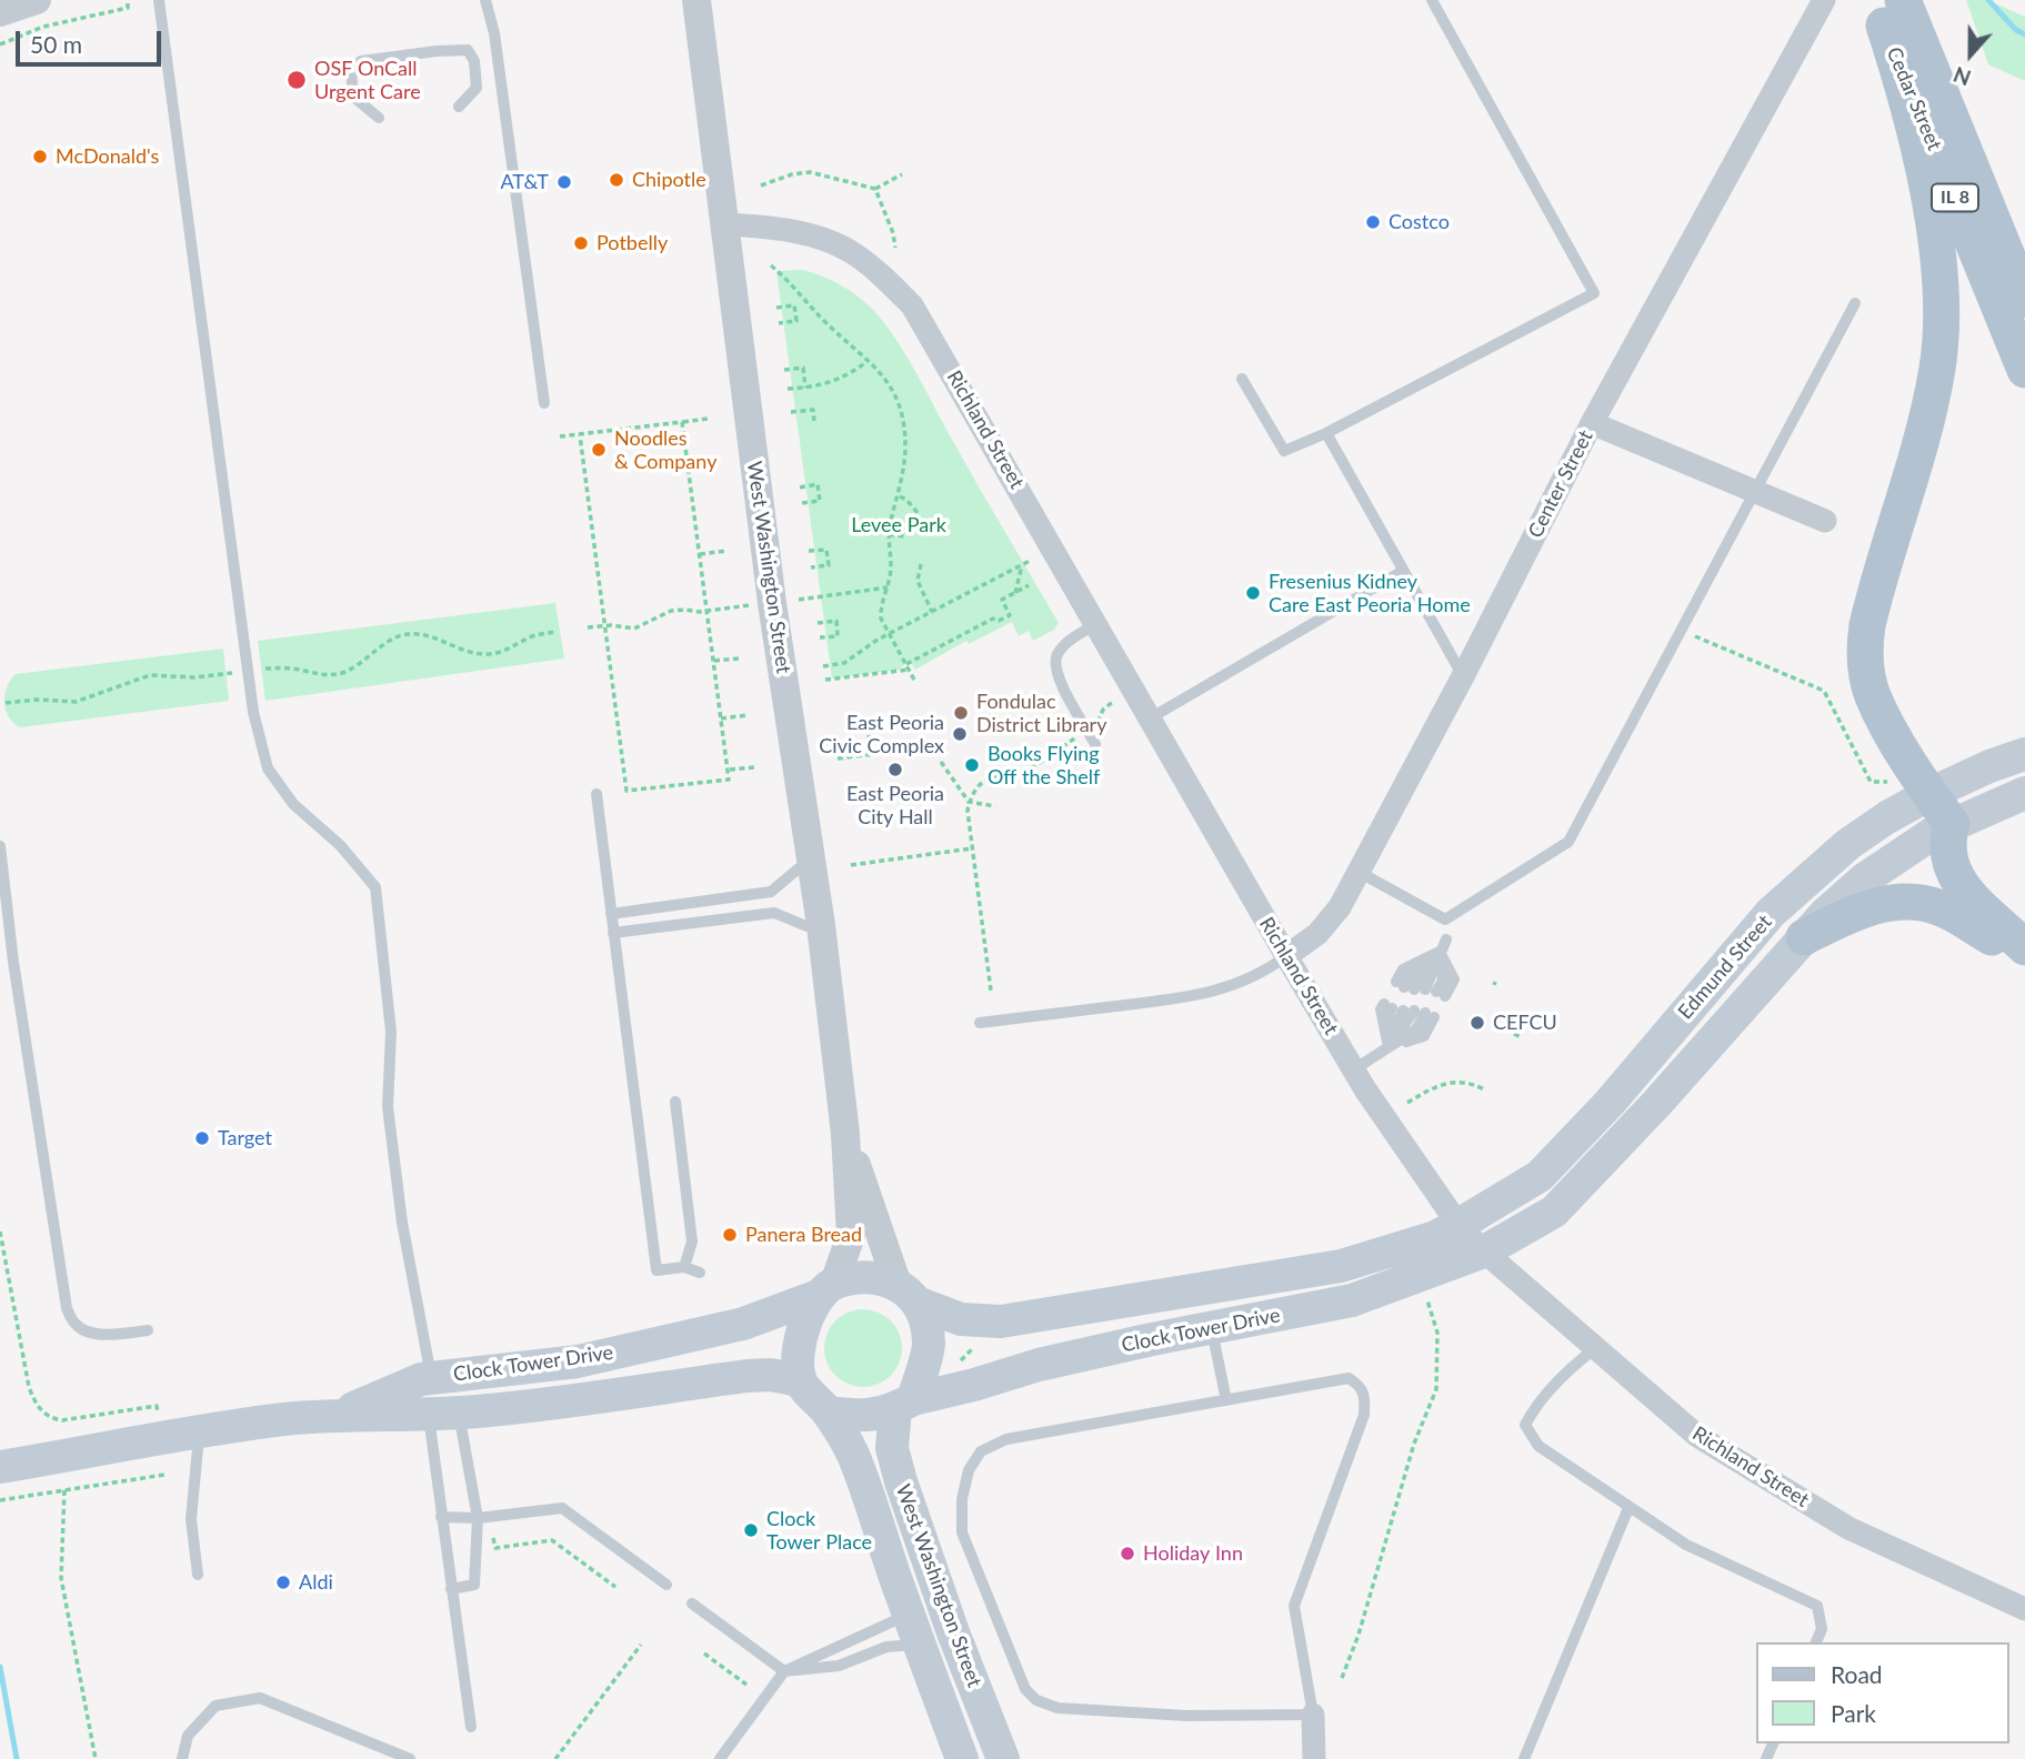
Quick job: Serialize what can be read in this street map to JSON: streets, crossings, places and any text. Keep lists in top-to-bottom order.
{
  "streets": {
    "main road": [
      "Cedar Street",
      "IL 8",
      "West Washington Street",
      "Edmund Street",
      "Clock Tower Drive"
    ],
    "street": ["Richland Street", "Center Street"]
  },
  "crossings": [
    ["Richland Street", "Center Street"],
    ["Richland Street", "West Washington Street"],
    ["Richland Street", "Edmund Street"],
    ["Richland Street", "Clock Tower Drive"],
    ["West Washington Street", "Clock Tower Drive"],
    ["Edmund Street", "Clock Tower Drive"]
  ],
  "parks": ["Levee Park"],
  "places": [
    "OSF OnCall Urgent Care",
    "McDonald's",
    "Chipotle",
    "AT&T",
    "Costco",
    "Potbelly",
    "Noodles & Company",
    "Fresenius Kidney Care East Peoria Home",
    "Fondulac District Library",
    "East Peoria Civic Complex",
    "Books Flying Off the Shelf",
    "East Peoria City Hall",
    "CEFCU",
    "Target",
    "Panera Bread",
    "Clock Tower Place",
    "Holiday Inn",
    "Aldi"
  ],
  "legend": ["Road", "Park"],
  "scale_bar": "50 m",
  "north": "bottom"
}
